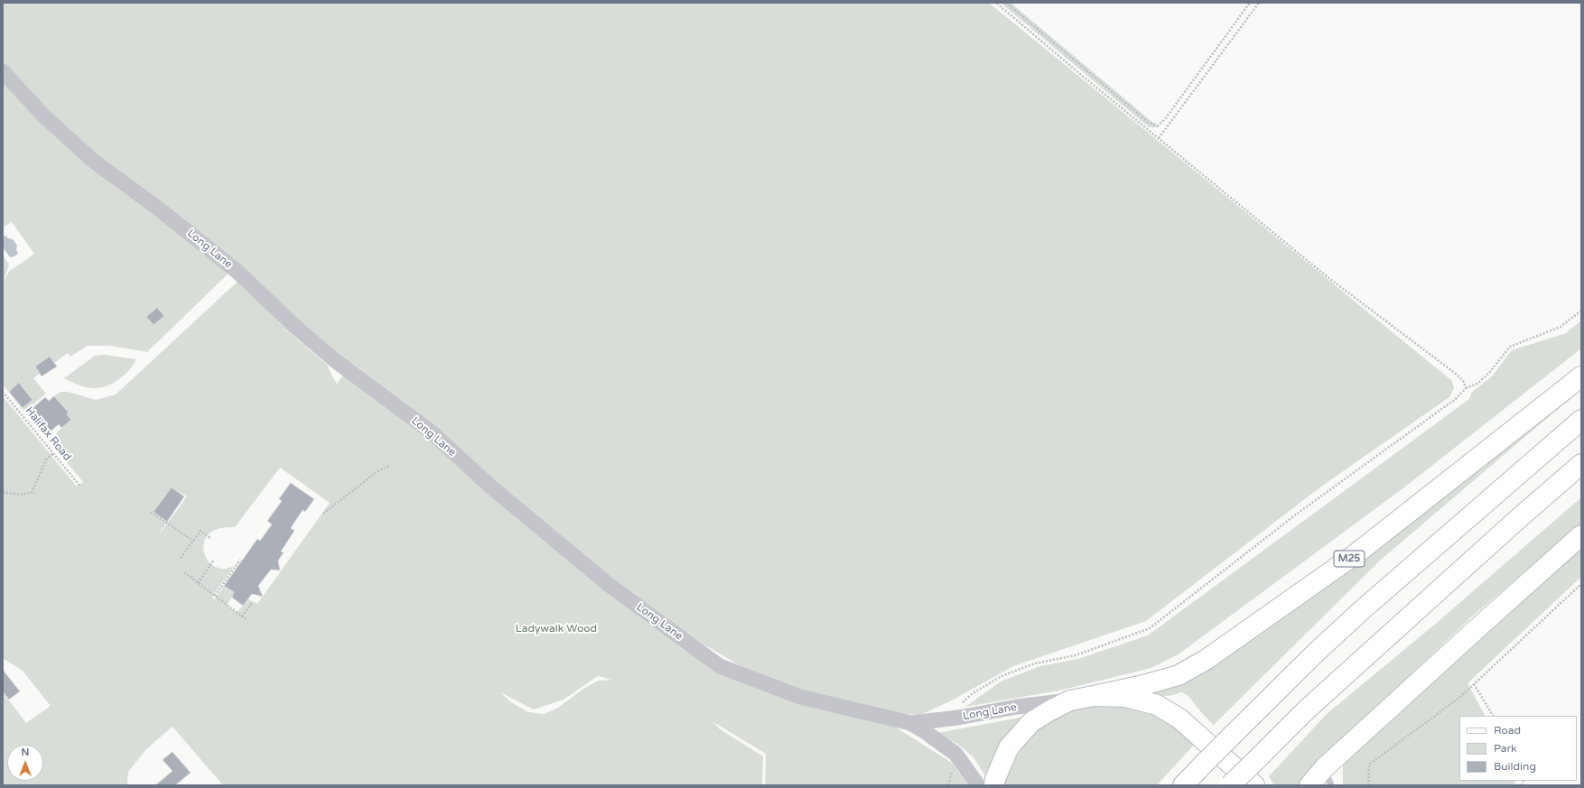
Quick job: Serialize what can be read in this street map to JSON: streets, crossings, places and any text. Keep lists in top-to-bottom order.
{
  "streets": {
    "main road": ["M25"],
    "street": ["Long Lane"],
    "path": ["Halifax Road"]
  },
  "parks": ["Ladywalk Wood"],
  "legend": ["Road", "Park", "Building"],
  "north": "top"
}
